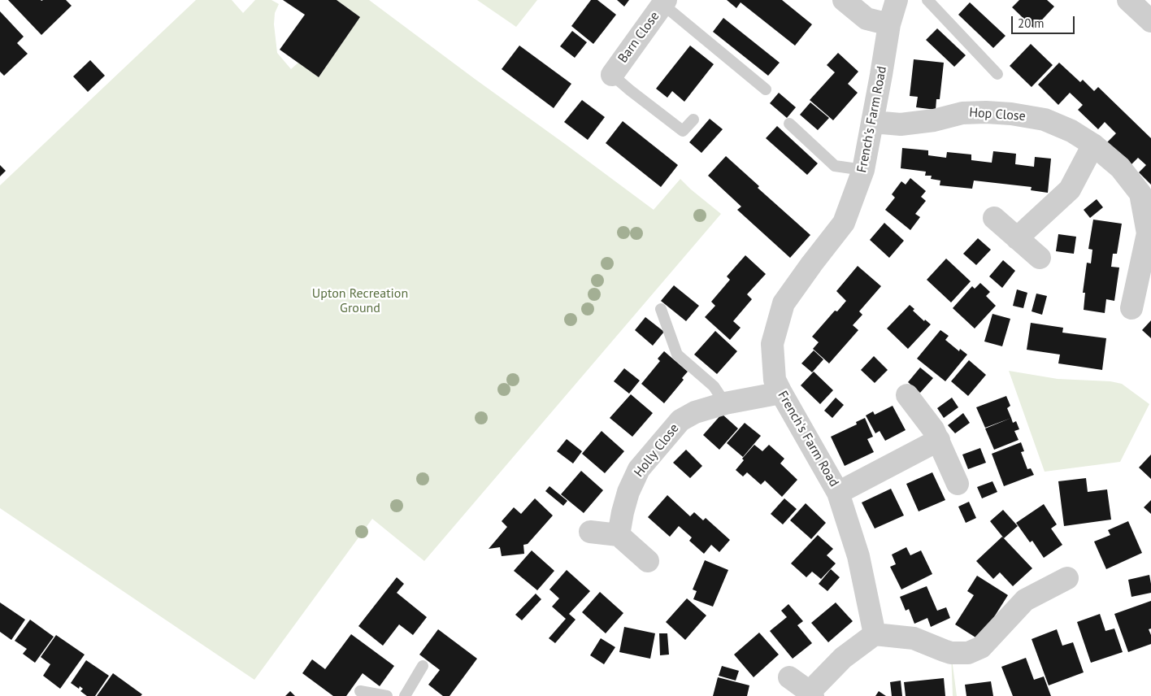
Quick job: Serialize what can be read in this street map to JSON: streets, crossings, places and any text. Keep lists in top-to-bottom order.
{
  "streets": {
    "street": [
      "Barn Close",
      "Hop Close",
      "French's Farm Road",
      "Holly Close"
    ]
  },
  "crossings": [
    ["Hop Close", "French's Farm Road"],
    ["French's Farm Road", "Holly Close"]
  ],
  "parks": ["Upton Recreation Ground"],
  "scale_bar": "20 m"
}
